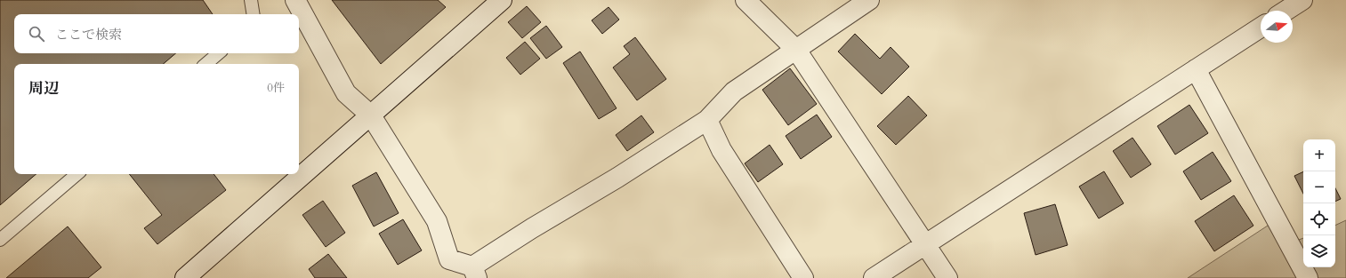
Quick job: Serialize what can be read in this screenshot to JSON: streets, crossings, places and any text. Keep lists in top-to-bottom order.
{
  "north": "right",
  "page": {
    "search": "ここで検索",
    "heading": ["周辺", "0件"],
    "map_buttons": ["+", "−"]
  }
}
